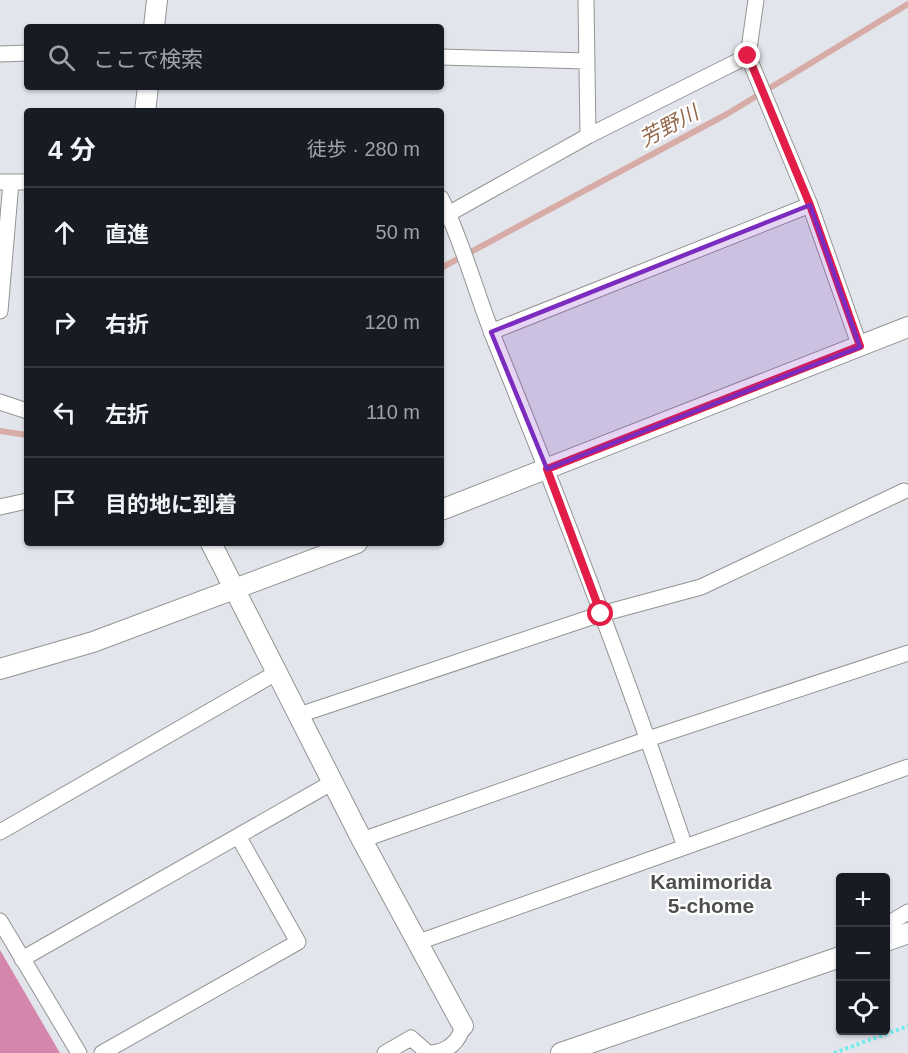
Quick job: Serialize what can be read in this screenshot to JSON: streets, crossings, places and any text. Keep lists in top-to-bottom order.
{
  "districts": ["Kamimorida 5-chome"],
  "water": ["芳野川"],
  "page": {
    "search": "ここで検索",
    "heading": ["4 分", "徒歩 · 280 m"],
    "list": [
      ["直進", "50 m"],
      ["右折", "120 m"],
      ["左折", "110 m"],
      "目的地に到着"
    ],
    "map_buttons": ["+", "−"]
  }
}
